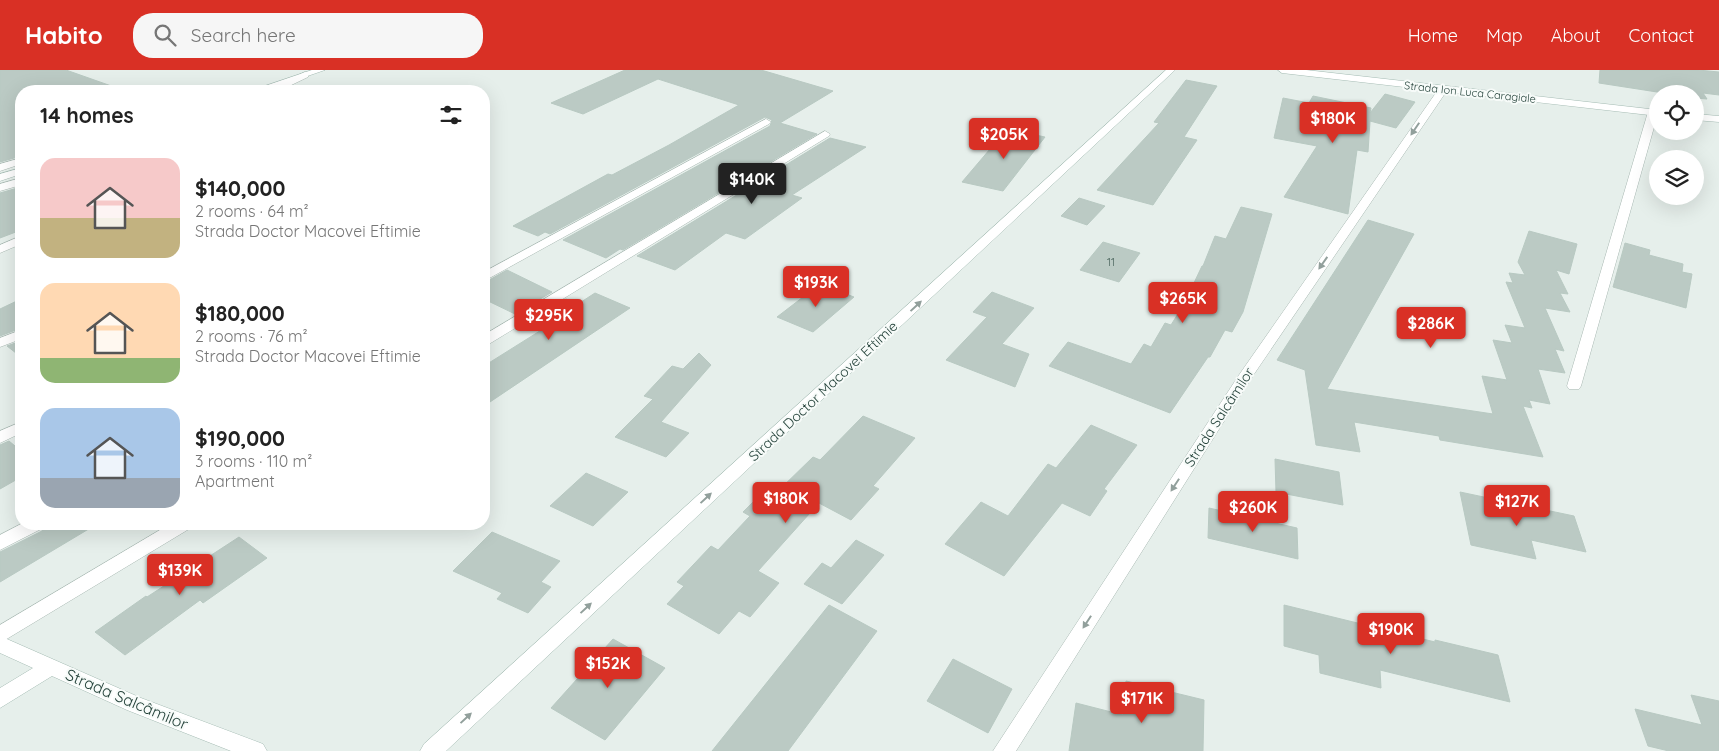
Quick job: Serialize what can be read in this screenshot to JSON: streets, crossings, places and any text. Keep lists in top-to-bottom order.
{
  "streets": {
    "street": ["Strada Ion Luca Caragiale", "Strada Doctor Macovei Eftimie", "Strada Salcâmilor"]
  },
  "crossings": [
    ["Strada Ion Luca Caragiale", "Strada Salcâmilor"]
  ],
  "one_way": ["Strada Doctor Macovei Eftimie", "Strada Salcâmilor"],
  "house_numbers": ["11"],
  "page": {
    "header": "Habito",
    "search": "Search here",
    "nav": [
      "Home",
      "Map",
      "About",
      "Contact"
    ],
    "heading": "14 homes",
    "price": [
      "$180K",
      "$205K",
      "$140K",
      "$193K",
      "$265K",
      "$295K",
      "$286K",
      "$180K",
      "$127K",
      "$260K",
      "$139K",
      "$190K",
      "$152K",
      "$171K"
    ],
    "list": [
      {
        "name": "$140,000",
        "note": "2 rooms · 64 m² · Strada Doctor Macovei Eftimie"
      },
      {
        "name": "$180,000",
        "note": "2 rooms · 76 m² · Strada Doctor Macovei Eftimie"
      },
      {
        "name": "$190,000",
        "note": "3 rooms · 110 m² · Apartment"
      }
    ]
  }
}
